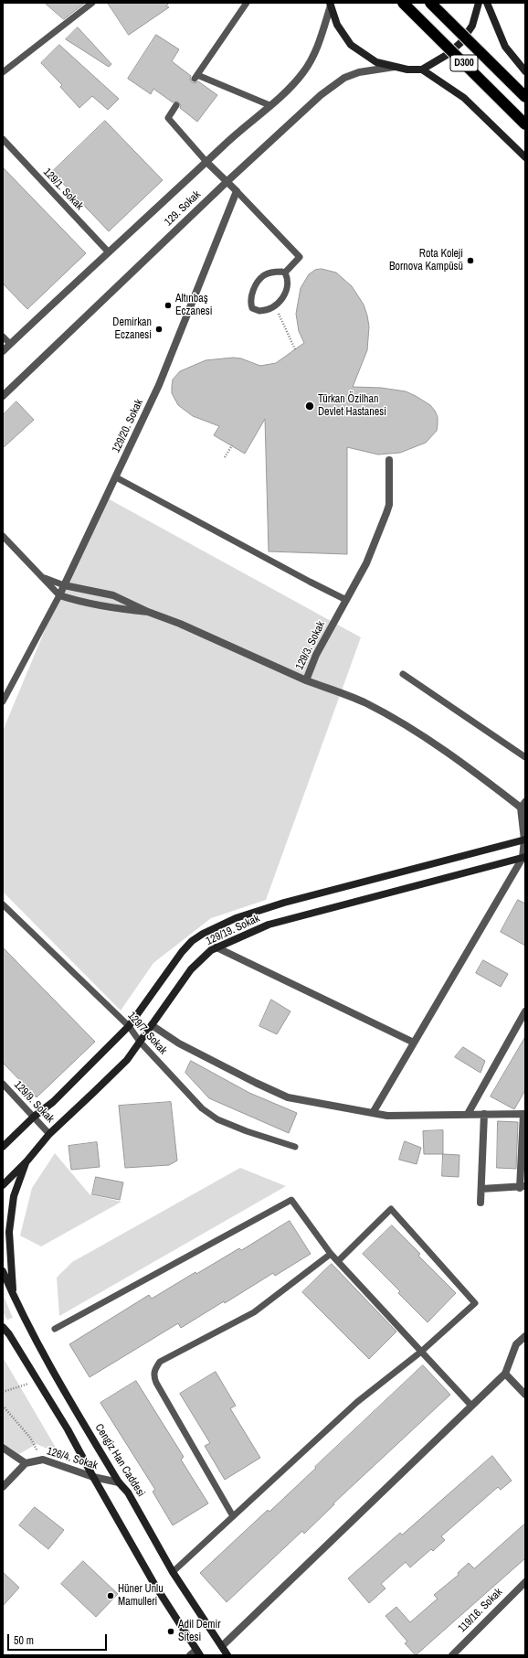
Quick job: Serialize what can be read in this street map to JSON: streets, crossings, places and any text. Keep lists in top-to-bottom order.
{
  "streets": {
    "highway": ["D300"],
    "main road": ["129/19. Sokak", "Cengiz Han Caddesi"],
    "street": [
      "129. Sokak",
      "129/20. Sokak",
      "129/3. Sokak",
      "126/4. Sokak",
      "119/16. Sokak"
    ],
    "lane": ["129/1. Sokak", "129/7. Sokak", "129/9. Sokak"]
  },
  "crossings": [
    ["129/1. Sokak", "129. Sokak"],
    ["129/20. Sokak", "129/3. Sokak"],
    ["129/19. Sokak", "129/7. Sokak"],
    ["129/19. Sokak", "129/9. Sokak"],
    ["126/4. Sokak", "Cengiz Han Caddesi"]
  ],
  "places": [
    "Rota Koleji Bornova Kampüsü",
    "Altınbaş Eczanesi",
    "Demirkan Eczanesi",
    "Türkan Özilhan Devlet Hastanesi",
    "Hüner Unlu Mamulleri",
    "Adil Demir Sitesi"
  ],
  "scale_bar": "50 m"
}
